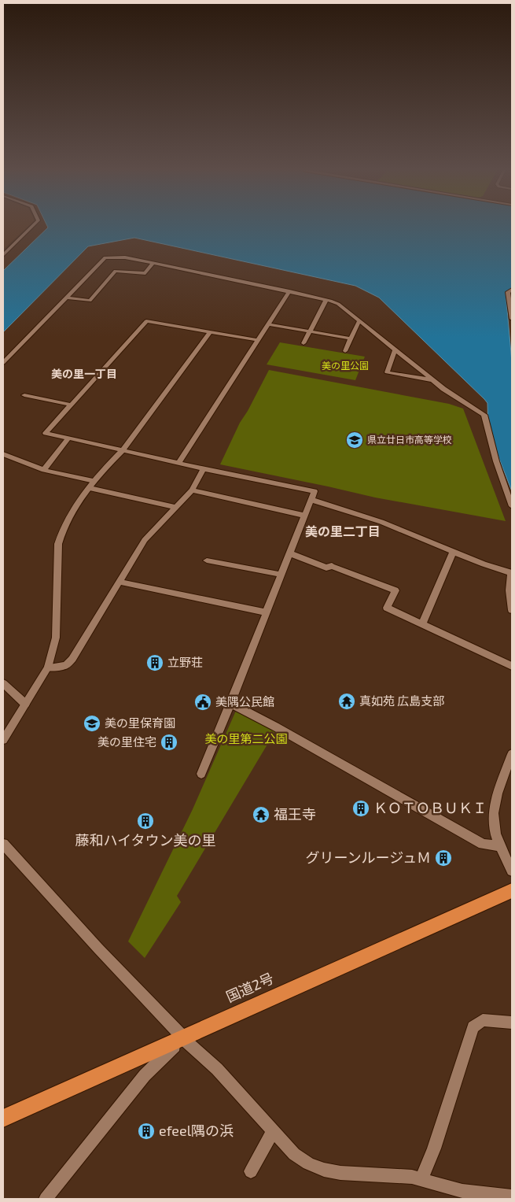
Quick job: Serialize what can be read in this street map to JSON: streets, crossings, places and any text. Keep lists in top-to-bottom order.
{
  "streets": {
    "highway": ["国道2号"]
  },
  "districts": ["美の里一丁目", "美の里二丁目"],
  "parks": ["美の里公園", "美の里第二公園"],
  "places": {
    "school or university": ["県立廿日市高等学校", "美の里保育園"],
    "building": [
      "立野荘",
      "美の里住宅",
      "ＫＯＴＯＢＵＫＩ",
      "藤和ハイタウン美の里",
      "グリーンルージュＭ",
      "efeel隅の浜"
    ],
    "temple": ["真如苑 広島支部", "福王寺"],
    "public building": ["美隅公民館"]
  }
}
